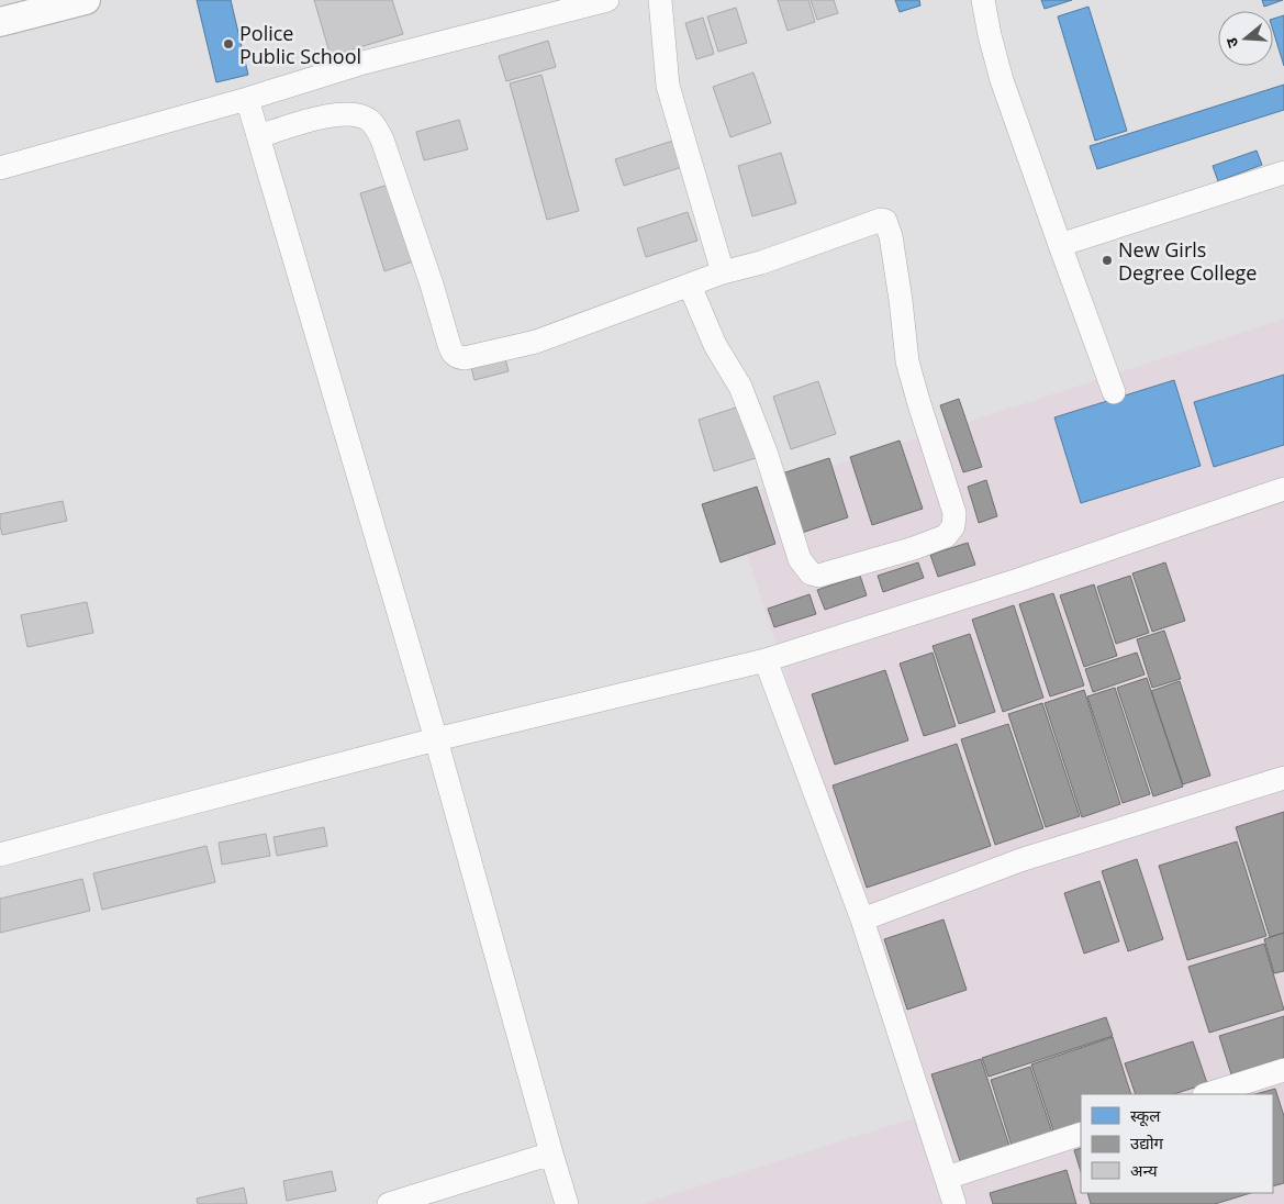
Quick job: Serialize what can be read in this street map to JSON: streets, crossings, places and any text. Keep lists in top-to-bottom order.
{
  "places": ["Police Public School", "New Girls Degree College"],
  "legend": ["स्कूल", "उद्योग", "अन्य"],
  "north": "left"
}
